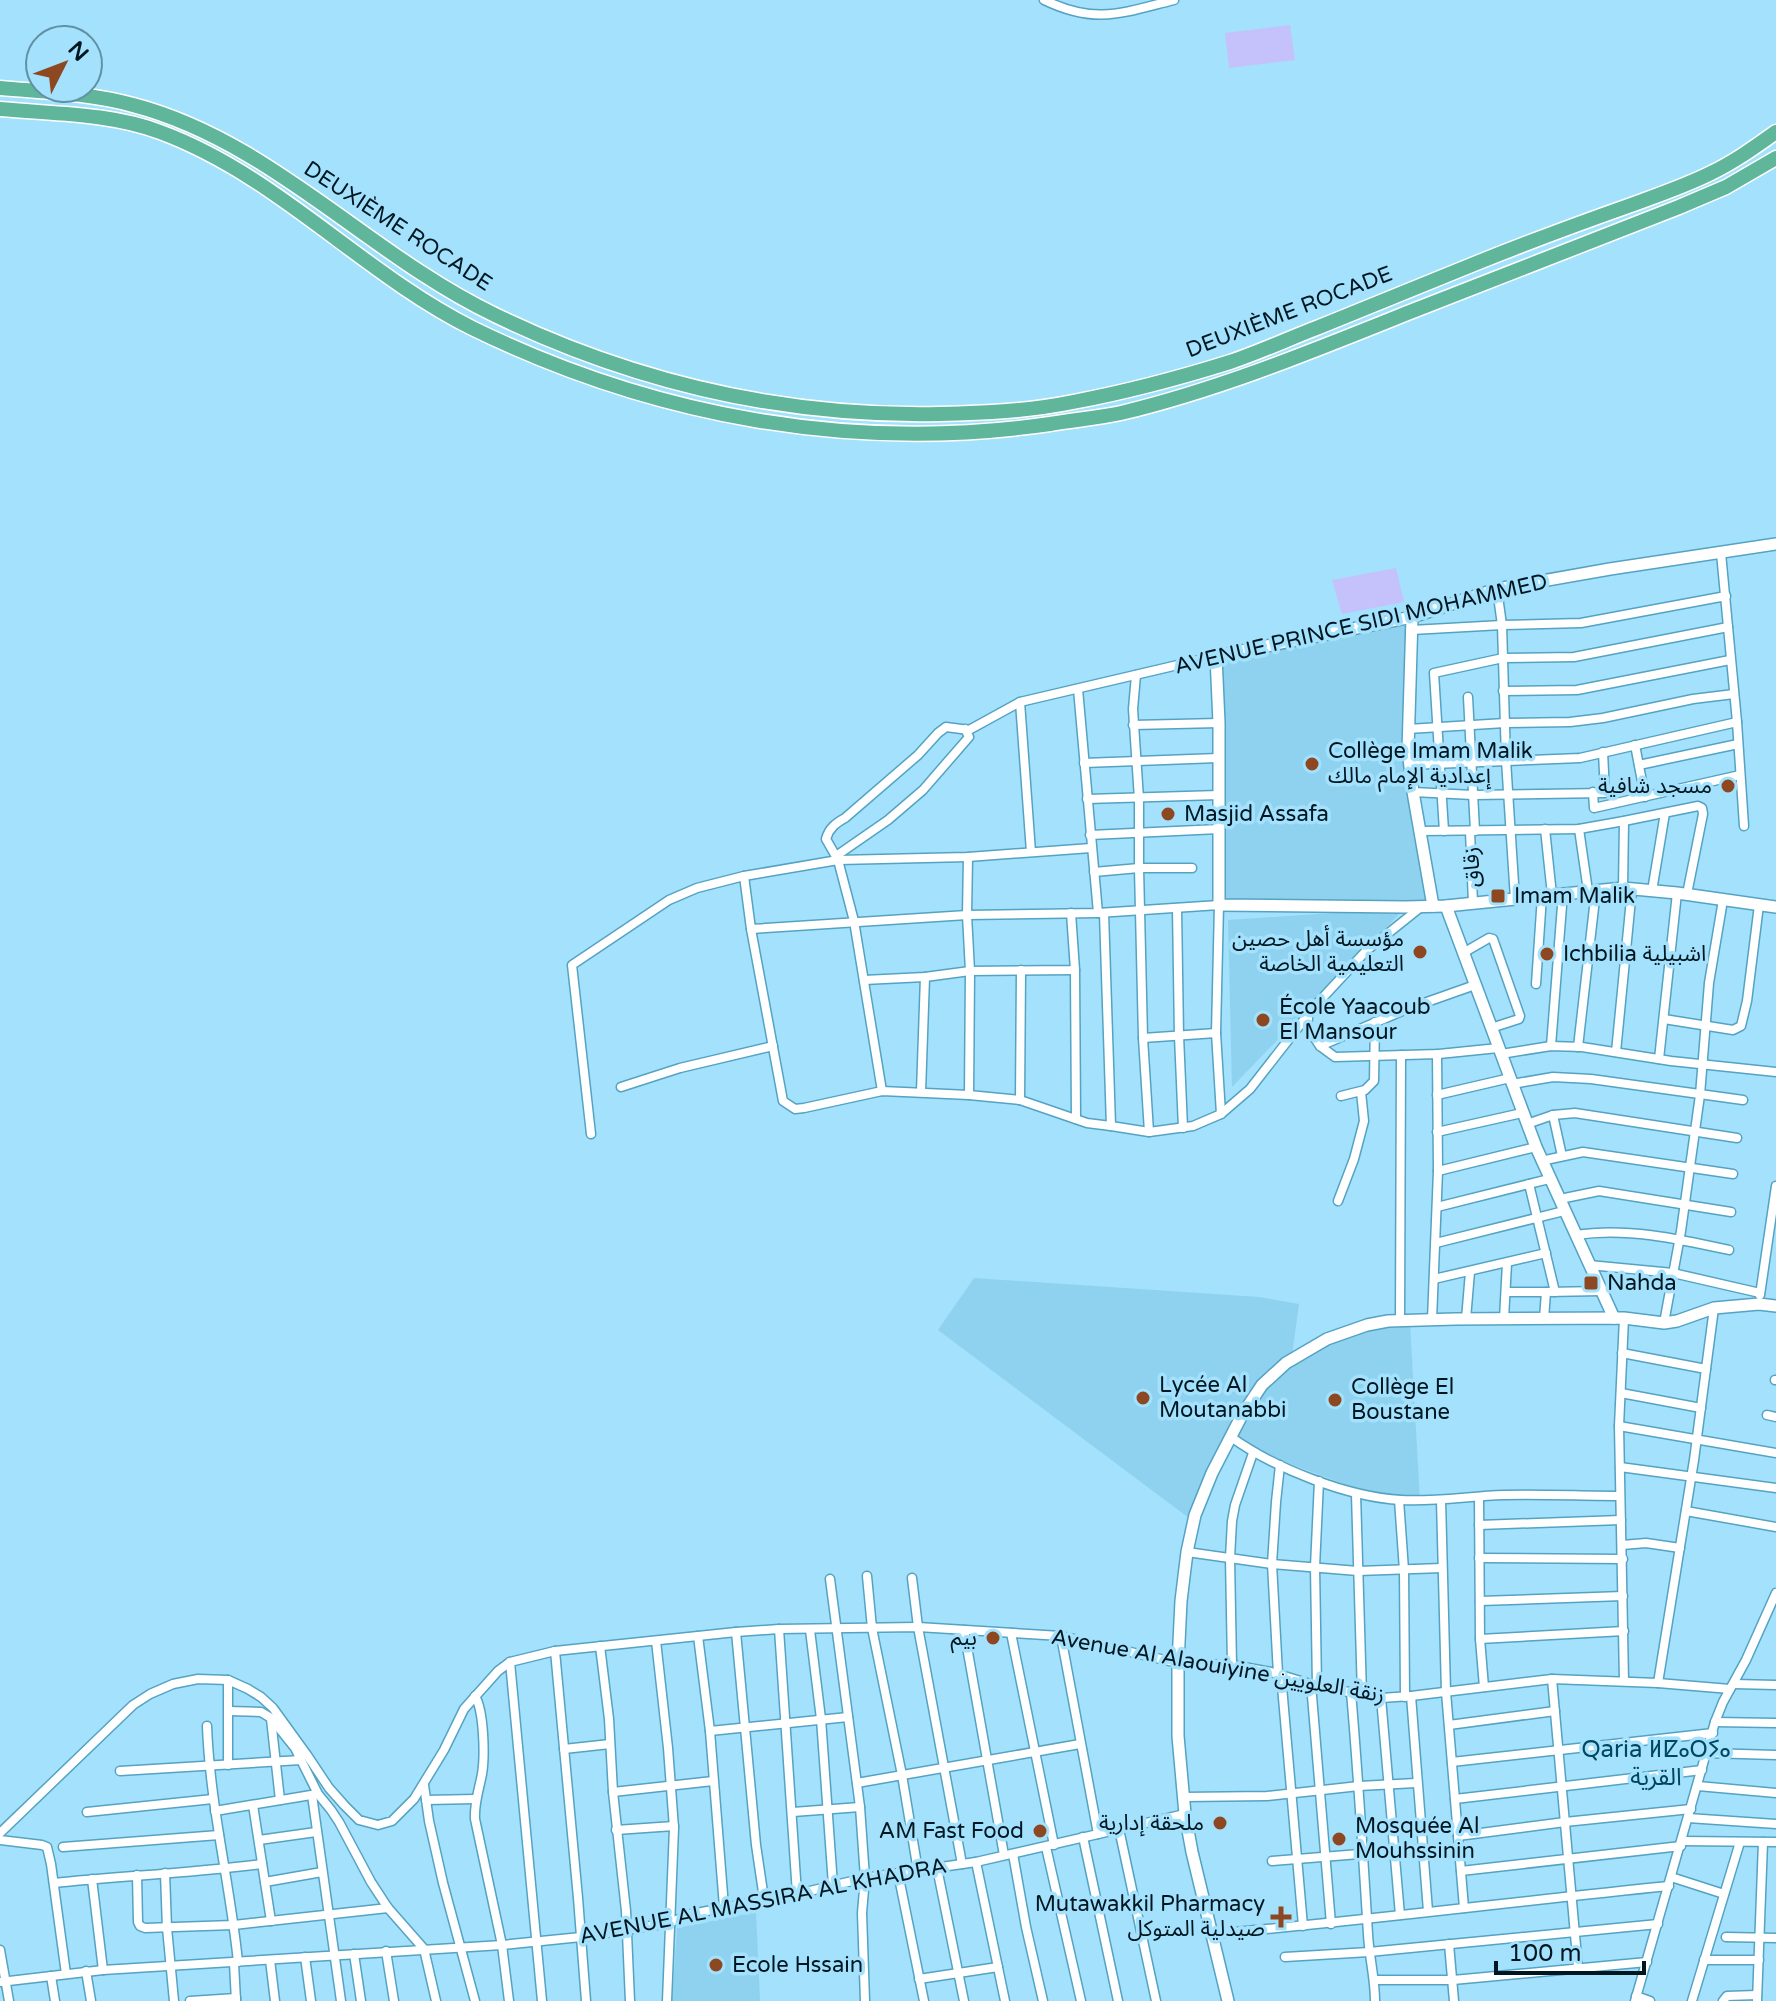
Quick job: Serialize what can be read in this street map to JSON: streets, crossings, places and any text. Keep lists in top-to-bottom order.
{
  "streets": {
    "highway": ["DEUXIÈME ROCADE"],
    "street": [
      "AVENUE PRINCE SIDI MOHAMMED",
      "زقاق",
      "Avenue Al Alaouiyine زنقة العلويين",
      "AVENUE AL MASSIRA AL KHADRA"
    ]
  },
  "districts": ["Qaria ⵍⵇⴰⵔⵢⴰ القرية"],
  "places": {
    "other": [
      "Collège Imam Malik إعدادية الإمام مالك",
      "مسجد شافية",
      "Masjid Assafa",
      "مؤسسة أهل حصين التعليمية الخاصة",
      "Ichbilia اشبيلية",
      "École Yaacoub El Mansour",
      "Lycée Al Moutanabbi",
      "Collège El Boustane",
      "بيم",
      "ملحقة إدارية",
      "AM Fast Food",
      "Mosquée Al Mouhssinin",
      "Ecole Hssain"
    ],
    "transit": ["Imam Malik", "Nahda"],
    "health": ["Mutawakkil Pharmacy صيدلية المتوكل"]
  },
  "scale_bar": "100 m",
  "north": "top right"
}
